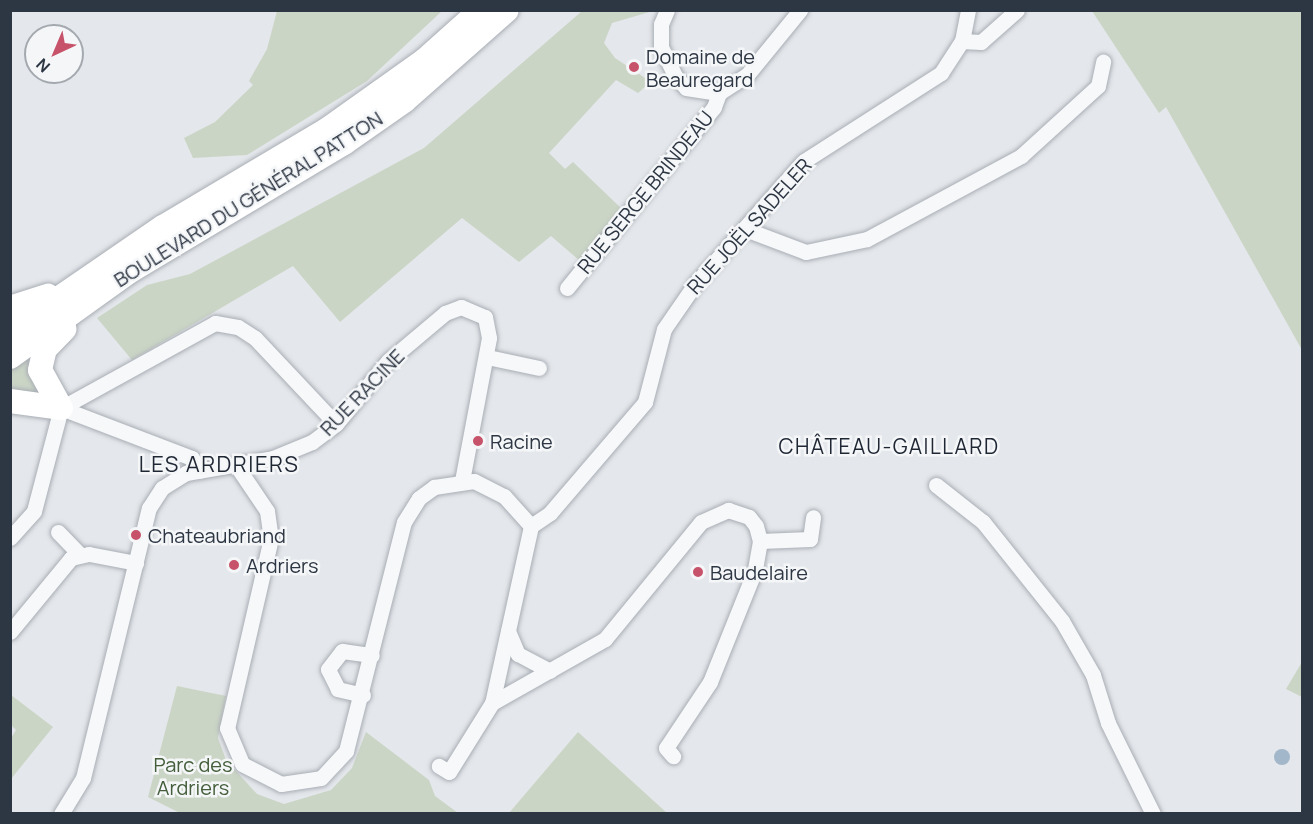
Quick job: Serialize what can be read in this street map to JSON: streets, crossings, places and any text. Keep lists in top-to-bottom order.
{
  "streets": {
    "highway": ["BOULEVARD DU GÉNÉRAL PATTON"],
    "street": ["RUE SERGE BRINDEAU", "RUE JOËL SADELER", "RUE RACINE"]
  },
  "districts": ["CHÂTEAU-GAILLARD", "LES ARDRIERS"],
  "parks": ["Parc des Ardriers"],
  "places": [
    "Domaine de Beauregard",
    "Racine",
    "Chateaubriand",
    "Ardriers",
    "Baudelaire"
  ],
  "north": "bottom left"
}
